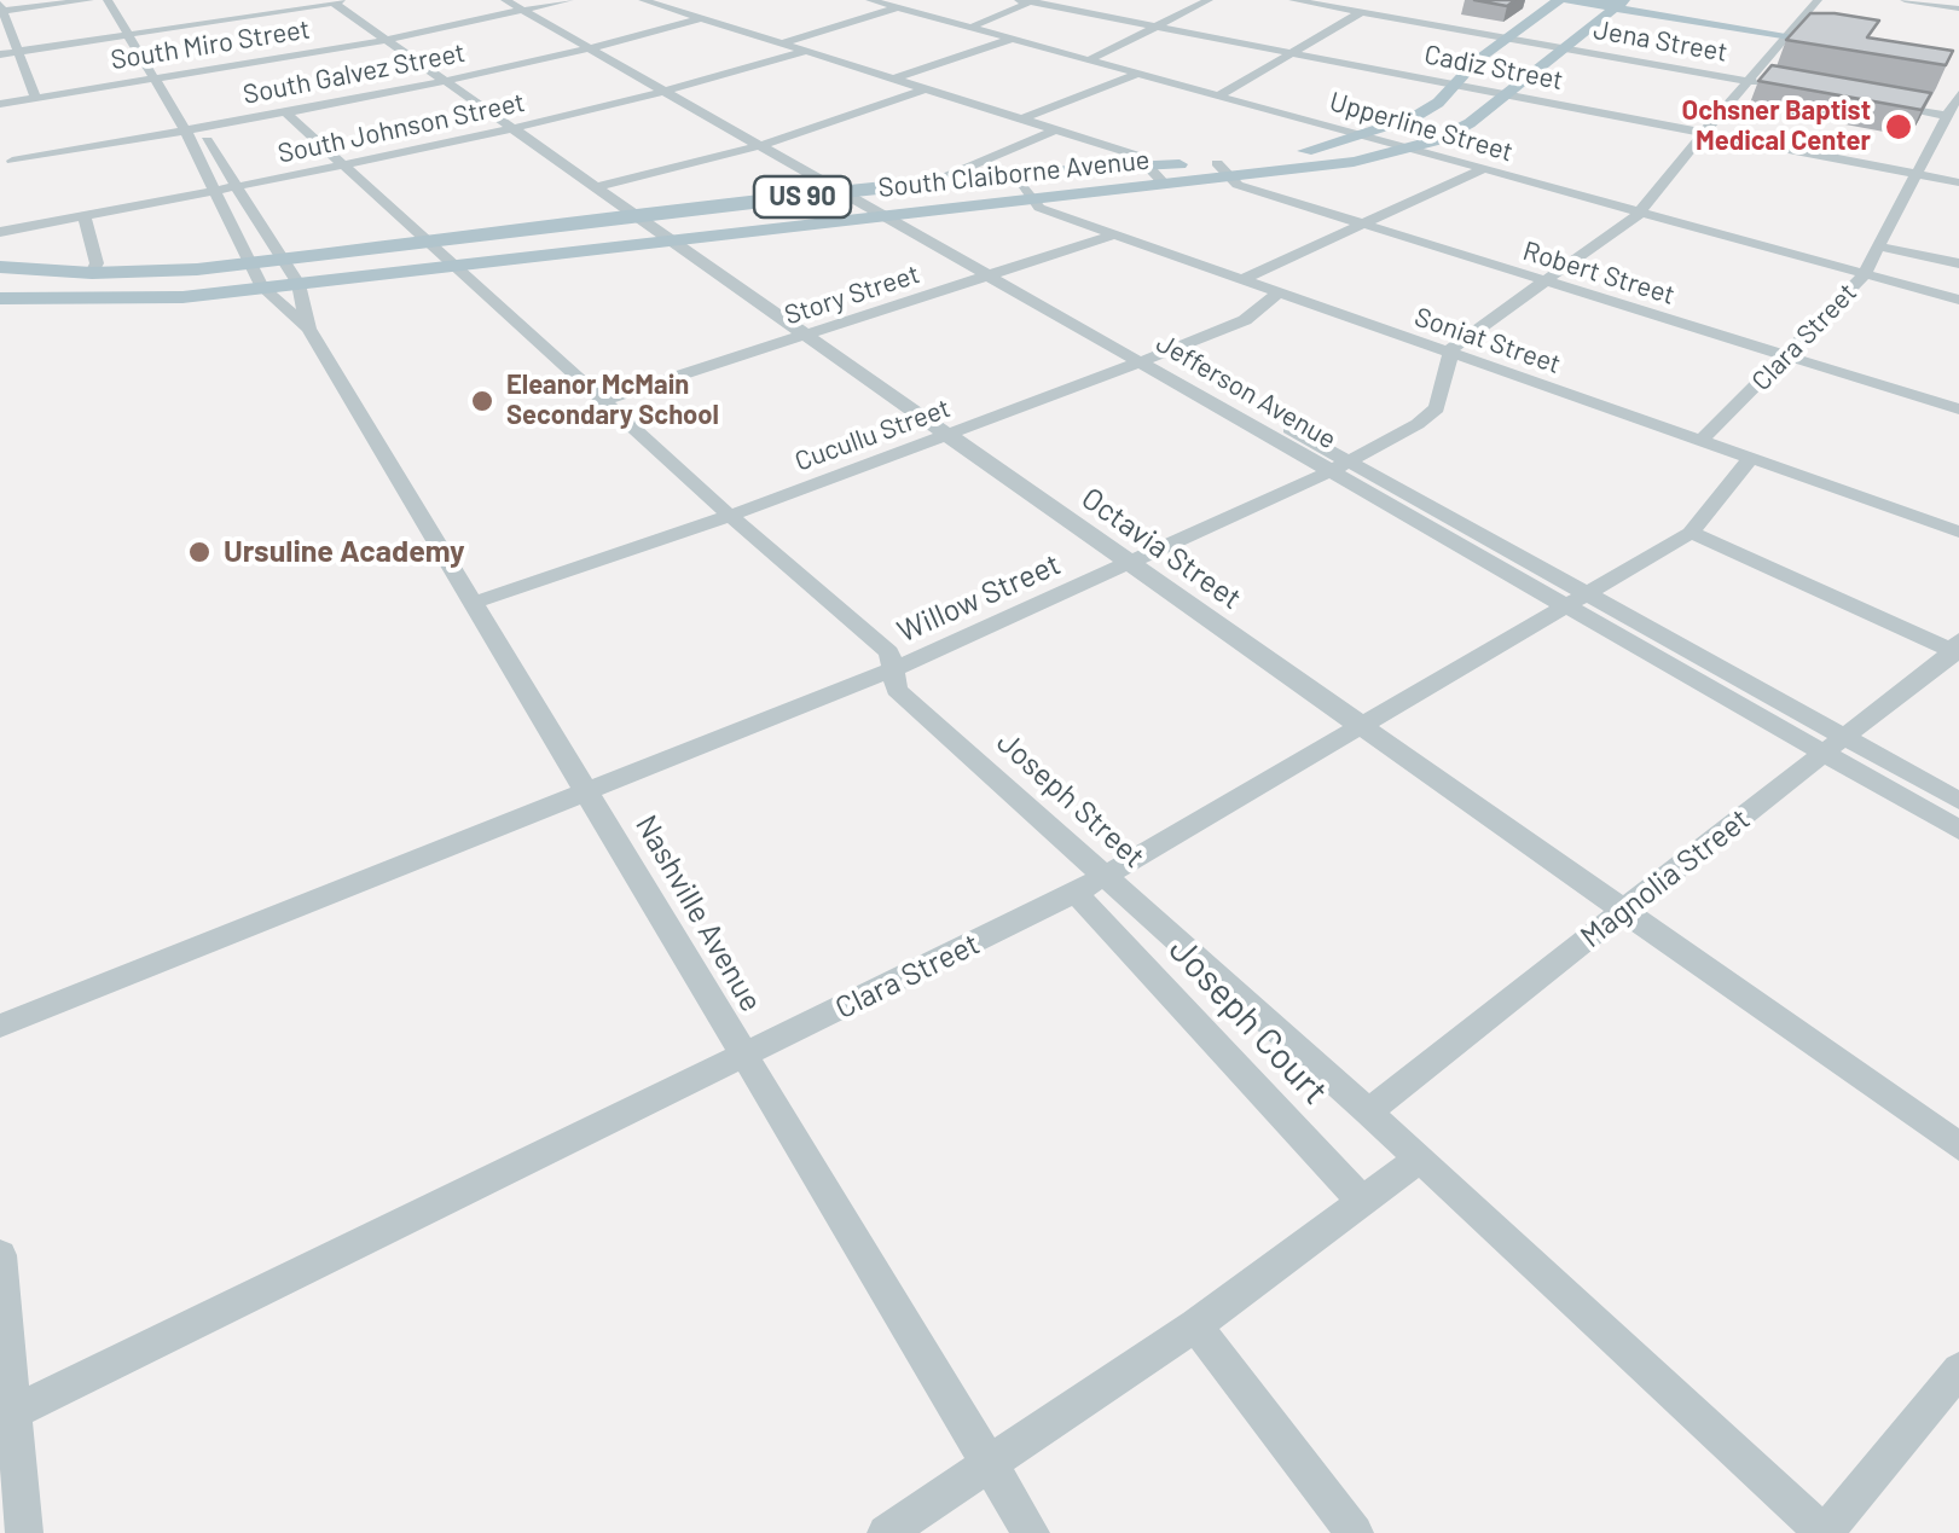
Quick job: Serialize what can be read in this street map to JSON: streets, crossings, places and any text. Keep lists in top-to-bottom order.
{
  "streets": {
    "main road": ["South Claiborne Avenue", "US 90"],
    "street": [
      "Jena Street",
      "South Miro Street",
      "Cadiz Street",
      "South Galvez Street",
      "Upperline Street",
      "South Johnson Street",
      "Robert Street",
      "Story Street",
      "Clara Street",
      "Soniat Street",
      "Jefferson Avenue",
      "Cucullu Street",
      "Octavia Street",
      "Willow Street",
      "Joseph Street",
      "Magnolia Street",
      "Nashville Avenue",
      "Joseph Court"
    ]
  },
  "crossings": [
    ["Jena Street", "South Claiborne Avenue"],
    ["South Miro Street", "Jefferson Avenue"],
    ["South Miro Street", "Octavia Street"],
    ["South Miro Street", "Nashville Avenue"],
    ["Cadiz Street", "South Claiborne Avenue"],
    ["Cadiz Street", "Clara Street"],
    ["South Galvez Street", "Jefferson Avenue"],
    ["South Galvez Street", "Octavia Street"],
    ["South Galvez Street", "Joseph Street"],
    ["South Galvez Street", "Nashville Avenue"],
    ["Upperline Street", "South Claiborne Avenue"],
    ["Upperline Street", "Clara Street"],
    ["South Johnson Street", "Jefferson Avenue"],
    ["South Johnson Street", "Octavia Street"],
    ["South Johnson Street", "Joseph Street"],
    ["South Johnson Street", "Nashville Avenue"],
    ["South Claiborne Avenue", "Robert Street"],
    ["South Claiborne Avenue", "Soniat Street"],
    ["South Claiborne Avenue", "Jefferson Avenue"],
    ["South Claiborne Avenue", "Octavia Street"],
    ["South Claiborne Avenue", "Joseph Street"],
    ["South Claiborne Avenue", "Nashville Avenue"],
    ["Robert Street", "Clara Street"],
    ["Story Street", "Soniat Street"],
    ["Story Street", "Jefferson Avenue"],
    ["Story Street", "Octavia Street"],
    ["Story Street", "Joseph Street"],
    ["Clara Street", "Soniat Street"],
    ["Clara Street", "Jefferson Avenue"],
    ["Clara Street", "Octavia Street"],
    ["Clara Street", "Joseph Street"],
    ["Clara Street", "Nashville Avenue"],
    ["Clara Street", "Joseph Court"],
    ["Soniat Street", "Cucullu Street"],
    ["Soniat Street", "Willow Street"],
    ["Jefferson Avenue", "Cucullu Street"],
    ["Jefferson Avenue", "Willow Street"],
    ["Jefferson Avenue", "Magnolia Street"],
    ["Cucullu Street", "Octavia Street"],
    ["Cucullu Street", "Joseph Street"],
    ["Cucullu Street", "Nashville Avenue"],
    ["Octavia Street", "Willow Street"],
    ["Octavia Street", "Magnolia Street"],
    ["Willow Street", "Joseph Street"],
    ["Willow Street", "Nashville Avenue"],
    ["Joseph Street", "Magnolia Street"]
  ],
  "places": ["Ochsner Baptist Medical Center", "Eleanor McMain Secondary School", "Ursuline Academy"]
}
